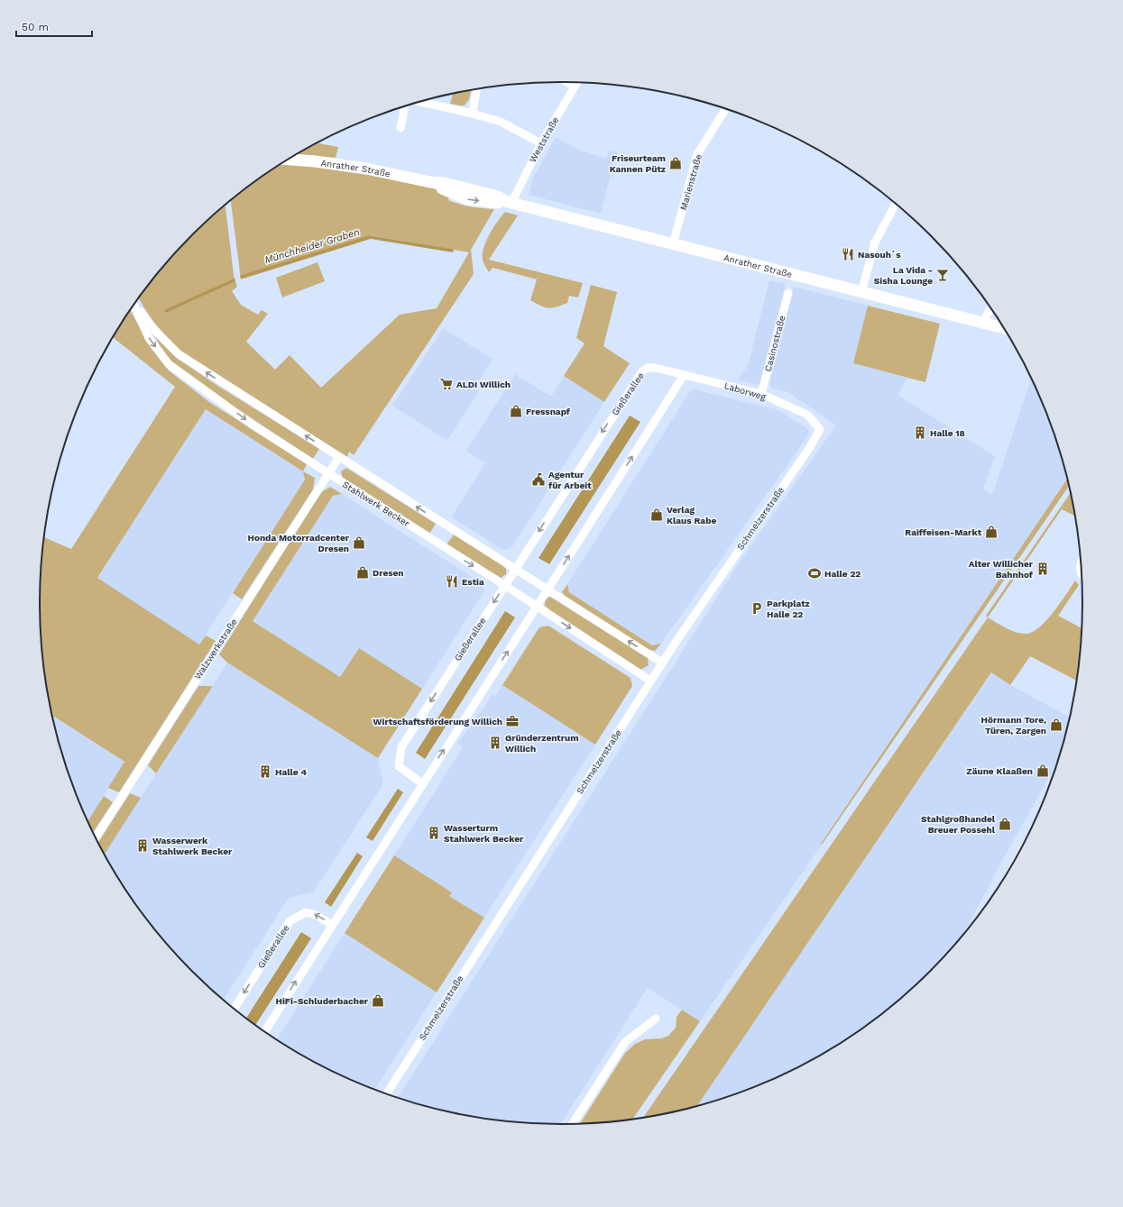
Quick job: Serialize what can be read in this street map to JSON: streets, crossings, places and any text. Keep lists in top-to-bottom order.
{
  "streets": {
    "street": [
      "Weststraße",
      "Anrather Straße",
      "Marienstraße",
      "Casinostraße",
      "Laborweg",
      "Gießerallee",
      "Stahlwerk Becker",
      "Schmelzerstraße",
      "Walzwerkstraße"
    ]
  },
  "crossings": [
    ["Weststraße", "Anrather Straße"],
    ["Anrather Straße", "Marienstraße"],
    ["Casinostraße", "Laborweg"],
    ["Laborweg", "Gießerallee"],
    ["Laborweg", "Schmelzerstraße"],
    ["Gießerallee", "Stahlwerk Becker"],
    ["Stahlwerk Becker", "Schmelzerstraße"],
    ["Stahlwerk Becker", "Walzwerkstraße"]
  ],
  "water": ["Münchheider Graben"],
  "places": {
    "shop": [
      "Friseurteam Kannen Pütz",
      "Fressnapf",
      "Verlag Klaus Rabe",
      "Raiffeisen-Markt",
      "Honda Motorradcenter Dresen",
      "Dresen",
      "Hörmann Tore, Türen, Zargen",
      "Zäune Klaaßen",
      "Stahlgroßhandel Breuer Possehl",
      "HiFi-Schluderbacher"
    ],
    "restaurant": ["Nasouh´s", "Estia"],
    "bar": ["La Vida - Sisha Lounge"],
    "supermarket": ["ALDI Willich"],
    "building": [
      "Halle 18",
      "Alter Willicher Bahnhof",
      "Gründerzentrum Willich",
      "Halle 4",
      "Wasserturm Stahlwerk Becker",
      "Wasserwerk Stahlwerk Becker"
    ],
    "public building": ["Agentur für Arbeit"],
    "sports": ["Halle 22"],
    "parking": ["Parkplatz Halle 22"],
    "office": ["Wirtschaftsförderung Willich"]
  },
  "scale_bar": "50 m"
}
